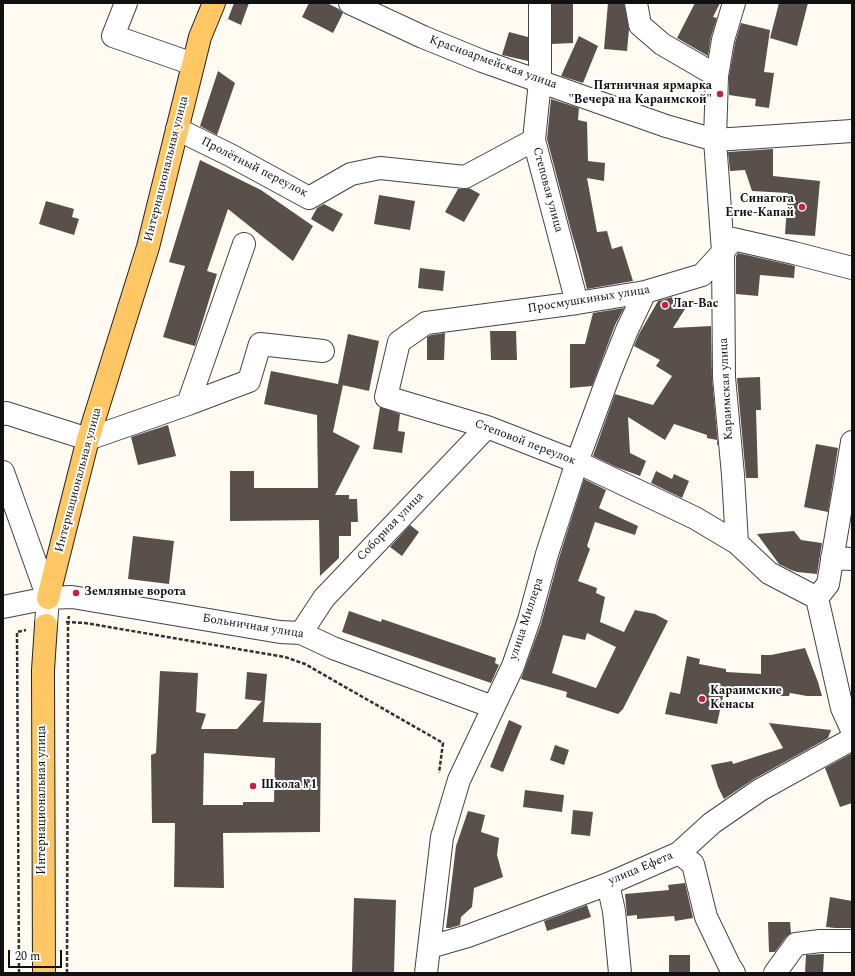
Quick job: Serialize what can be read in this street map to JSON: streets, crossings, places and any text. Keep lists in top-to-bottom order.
{
  "streets": {
    "main road": ["Интернациональная улица"],
    "street": [
      "Красноармейская улица",
      "Пролётный переулок",
      "Степовая улица",
      "Просмушкиных улица",
      "Караимская улица",
      "Степовой переулок",
      "Соборная улица",
      "улица Миллера",
      "Больничная улица",
      "улица Ефета"
    ]
  },
  "crossings": [
    ["Красноармейская улица", "Степовая улица"],
    ["Красноармейская улица", "Караимская улица"],
    ["Пролётный переулок", "Интернациональная улица"],
    ["Пролётный переулок", "Степовая улица"],
    ["Интернациональная улица", "Больничная улица"],
    ["Степовая улица", "Просмушкиных улица"],
    ["Просмушкиных улица", "Караимская улица"],
    ["Просмушкиных улица", "Степовой переулок"],
    ["Просмушкиных улица", "улица Миллера"],
    ["Караимская улица", "Степовой переулок"],
    ["Степовой переулок", "Соборная улица"],
    ["Степовой переулок", "улица Миллера"],
    ["Соборная улица", "Больничная улица"],
    ["улица Миллера", "Больничная улица"],
    ["улица Миллера", "улица Ефета"]
  ],
  "places": [
    "Пятничная ярмарка \"Вечера на Караимской\"",
    "Синагога Егие-Капай",
    "Лаг-Вас",
    "Земляные ворота",
    "Караимские Кенасы",
    "Школа №1"
  ],
  "scale_bar": "20 m"
}
